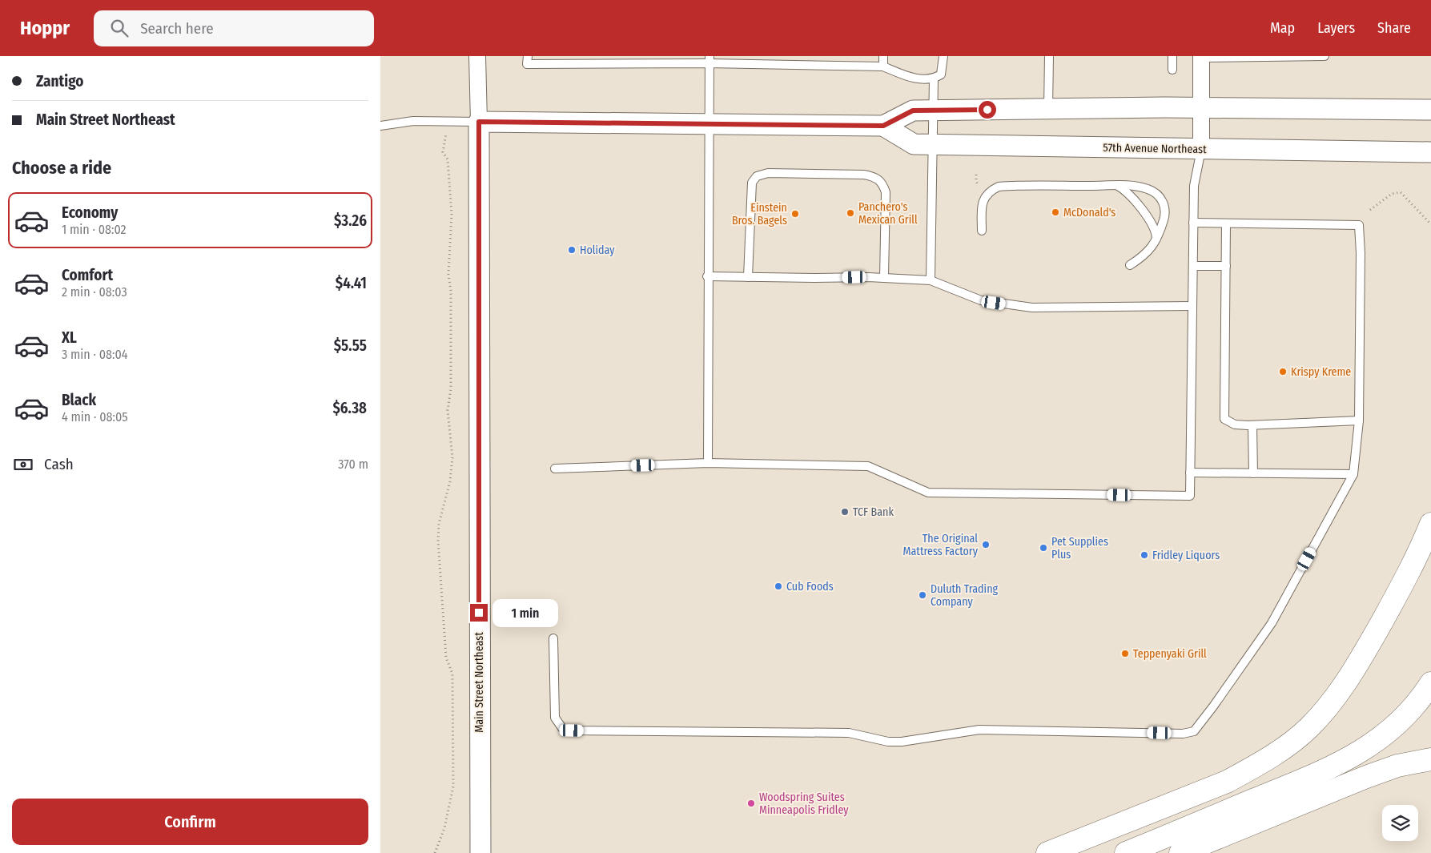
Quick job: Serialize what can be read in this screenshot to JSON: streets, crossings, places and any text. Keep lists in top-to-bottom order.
{
  "streets": {
    "street": ["57th Avenue Northeast", "Main Street Northeast"]
  },
  "places": [
    "McDonald's",
    "Panchero's Mexican Grill",
    "Einstein Bros. Bagels",
    "Holiday",
    "Krispy Kreme",
    "TCF Bank",
    "The Original Mattress Factory",
    "Pet Supplies Plus",
    "Fridley Liquors",
    "Cub Foods",
    "Duluth Trading Company",
    "Teppenyaki Grill",
    "Woodspring Suites Minneapolis Fridley"
  ],
  "page": {
    "header": "Hoppr",
    "search": "Search here",
    "nav": ["Map", "Layers", "Share"],
    "banner": ["Zantigo", "Main Street Northeast"],
    "heading": "Choose a ride",
    "list": [
      {
        "name": "Economy",
        "note": "1 min · 08:02",
        "value": "$3.26"
      },
      {
        "name": "Comfort",
        "note": "2 min · 08:03",
        "value": "$4.41"
      },
      {
        "name": "XL",
        "note": "3 min · 08:04",
        "value": "$5.55"
      },
      {
        "name": "Black",
        "note": "4 min · 08:05",
        "value": "$6.38"
      }
    ],
    "pay": ["Cash", "370 m"],
    "bubble": "1 min",
    "buttons": "Confirm"
  }
}
